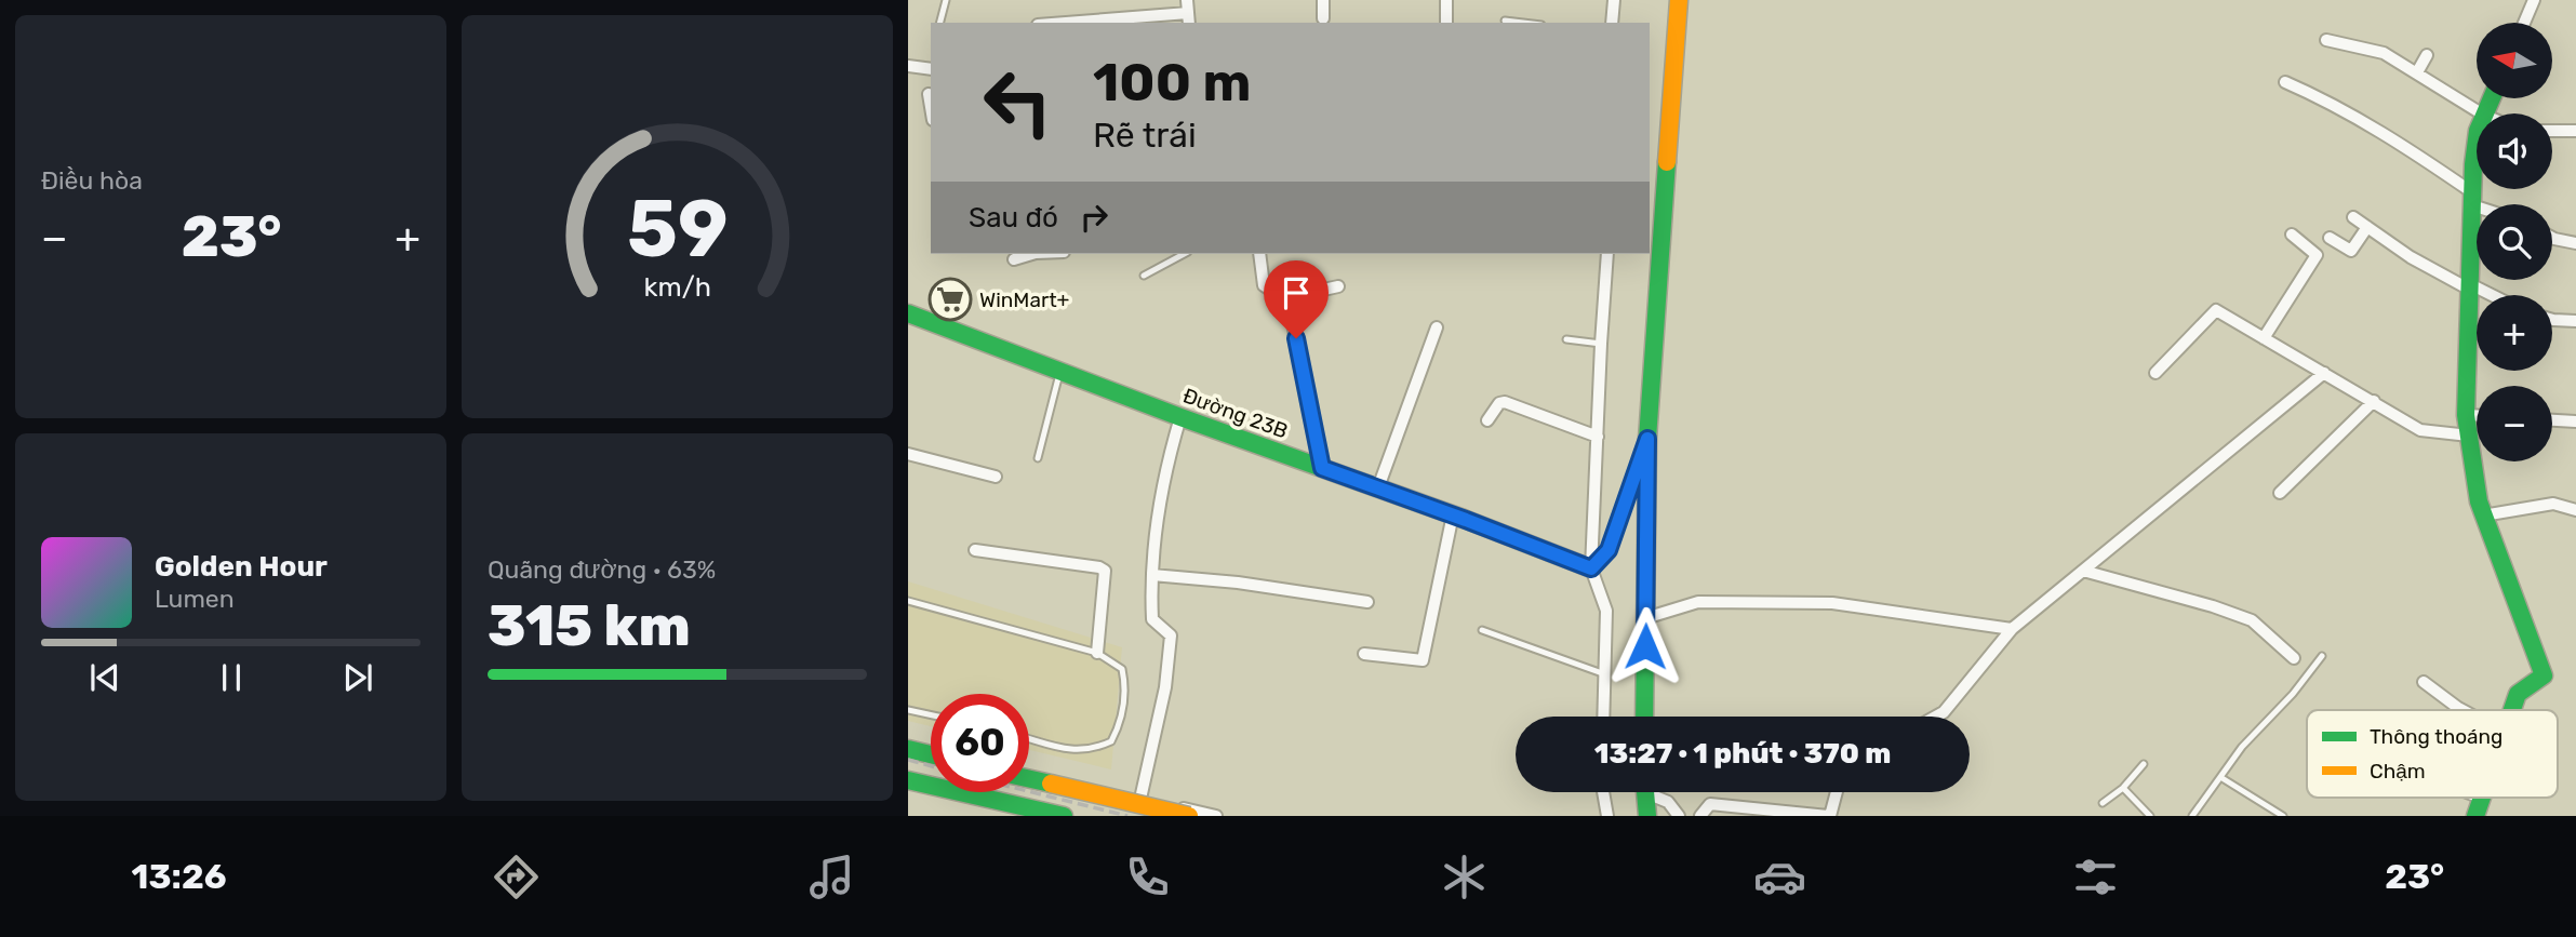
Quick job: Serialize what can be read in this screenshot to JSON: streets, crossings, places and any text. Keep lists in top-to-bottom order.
{
  "streets": {
    "street": ["Đường 23B"]
  },
  "places": {
    "supermarket": ["WinMart+"]
  },
  "legend": ["Thông thoáng", "Chậm"],
  "north": "left",
  "page": {
    "tile": [
      "Điều hòa",
      ["Quãng đường · 63%", "315 km"]
    ],
    "map_buttons": ["+", "−"],
    "turn": ["100 m", "Rẽ trái"],
    "then": "Sau đó",
    "heat": ["−", "23°", "+"],
    "song": ["Golden Hour", "Lumen"],
    "limit": "60",
    "trip": "13:27 · 1 phút · 370 m",
    "tabs": ["13:26", "23°"],
    "gauge": ["59", "km/h"]
  }
}
